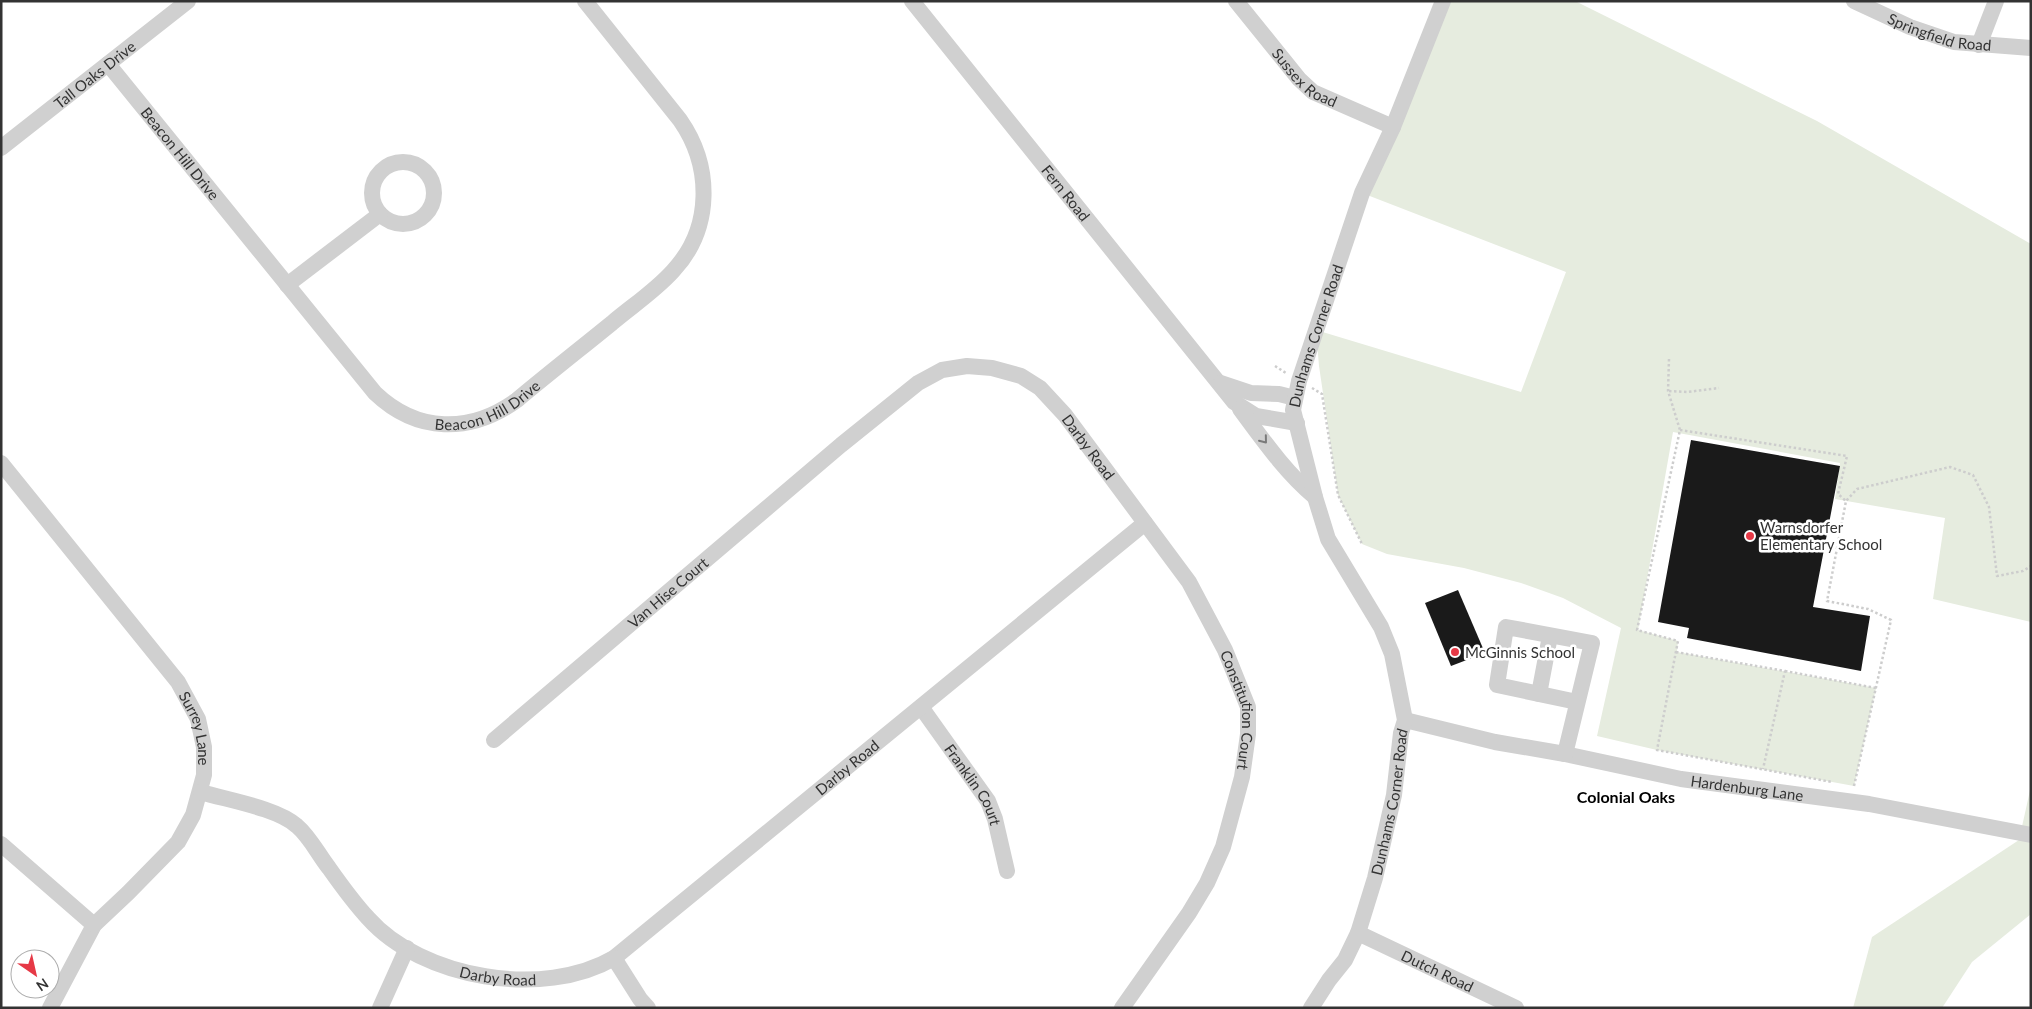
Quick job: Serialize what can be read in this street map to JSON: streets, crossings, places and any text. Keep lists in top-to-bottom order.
{
  "streets": {
    "street": [
      "Springfield Road",
      "Sussex Road",
      "Tall Oaks Drive",
      "Beacon Hill Drive",
      "Fern Road",
      "Dunhams Corner Road",
      "Darby Road",
      "Van Hise Court",
      "Constitution Court",
      "Surrey Lane",
      "Franklin Court",
      "Hardenburg Lane",
      "Dutch Road"
    ]
  },
  "crossings": [
    ["Sussex Road", "Dunhams Corner Road"],
    ["Tall Oaks Drive", "Beacon Hill Drive"],
    ["Fern Road", "Dunhams Corner Road"],
    ["Dunhams Corner Road", "Hardenburg Lane"],
    ["Dunhams Corner Road", "Dutch Road"],
    ["Darby Road", "Van Hise Court"],
    ["Darby Road", "Constitution Court"],
    ["Darby Road", "Surrey Lane"],
    ["Darby Road", "Franklin Court"]
  ],
  "districts": ["Colonial Oaks"],
  "places": ["Warnsdorfer Elementary School", "McGinnis School"],
  "north": "bottom right"
}
